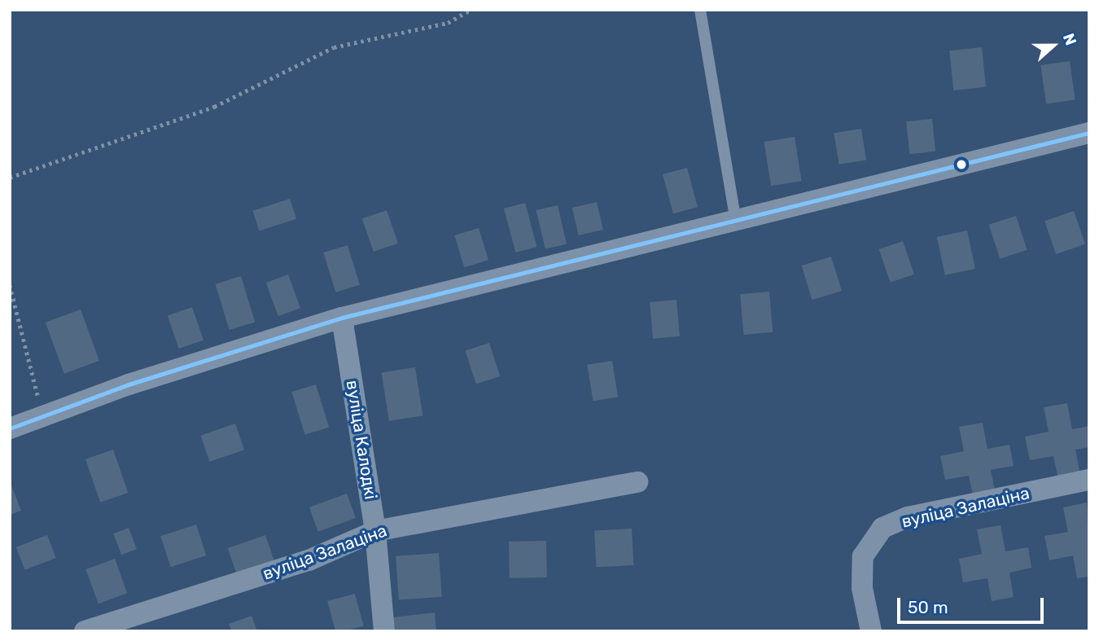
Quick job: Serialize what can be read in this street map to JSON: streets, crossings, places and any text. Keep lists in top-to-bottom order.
{
  "streets": {
    "street": ["вуліца Калодкі", "вуліца Залаціна"]
  },
  "crossings": [
    ["вуліца Калодкі", "вуліца Залаціна"]
  ],
  "scale_bar": "50 m",
  "north": "right"
}
